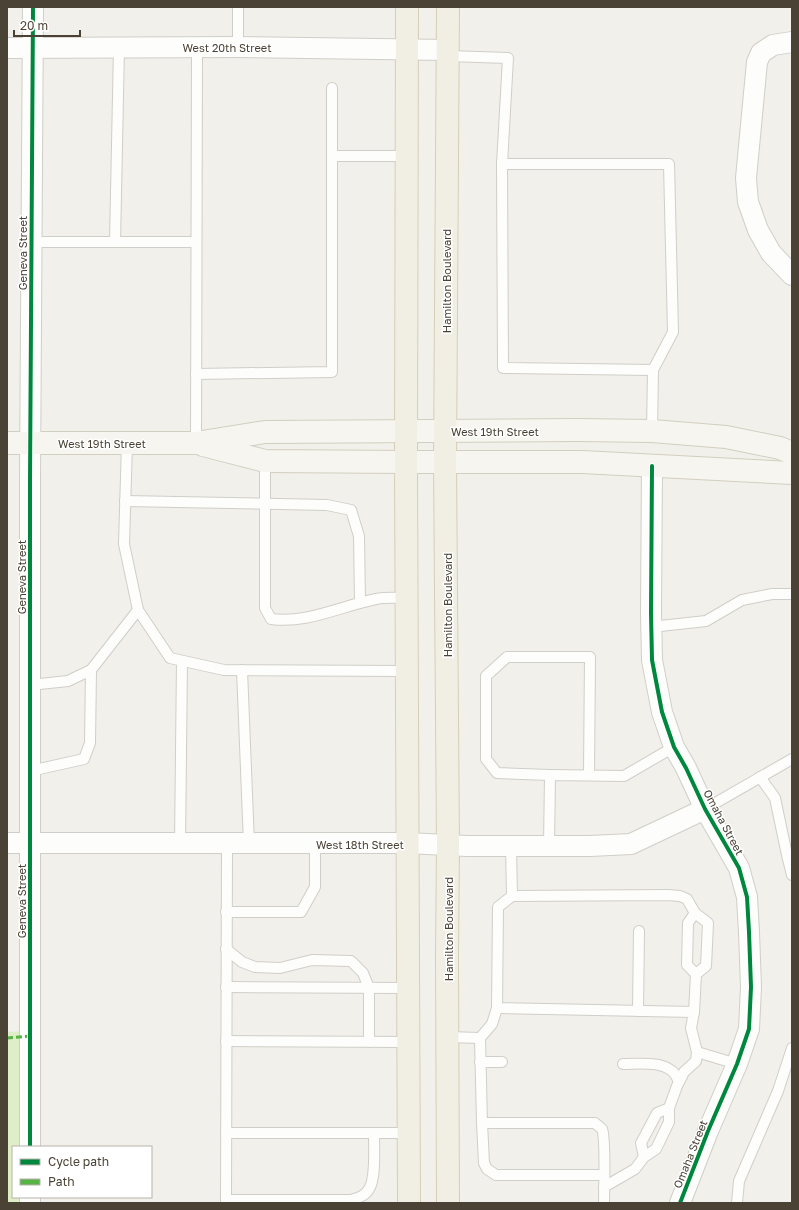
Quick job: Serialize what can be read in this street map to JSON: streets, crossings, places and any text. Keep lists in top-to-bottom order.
{
  "streets": {
    "main road": ["Hamilton Boulevard", "West 19th Street"],
    "street": [
      "West 20th Street",
      "Geneva Street",
      "Omaha Street",
      "West 18th Street"
    ]
  },
  "crossings": [
    ["West 20th Street", "Geneva Street"],
    ["West 20th Street", "Hamilton Boulevard"],
    ["Geneva Street", "West 19th Street"],
    ["Geneva Street", "West 18th Street"],
    ["Hamilton Boulevard", "West 19th Street"],
    ["Hamilton Boulevard", "West 18th Street"],
    ["West 19th Street", "Omaha Street"],
    ["Omaha Street", "West 18th Street"]
  ],
  "legend": ["Cycle path", "Path"],
  "scale_bar": "20 m"
}
